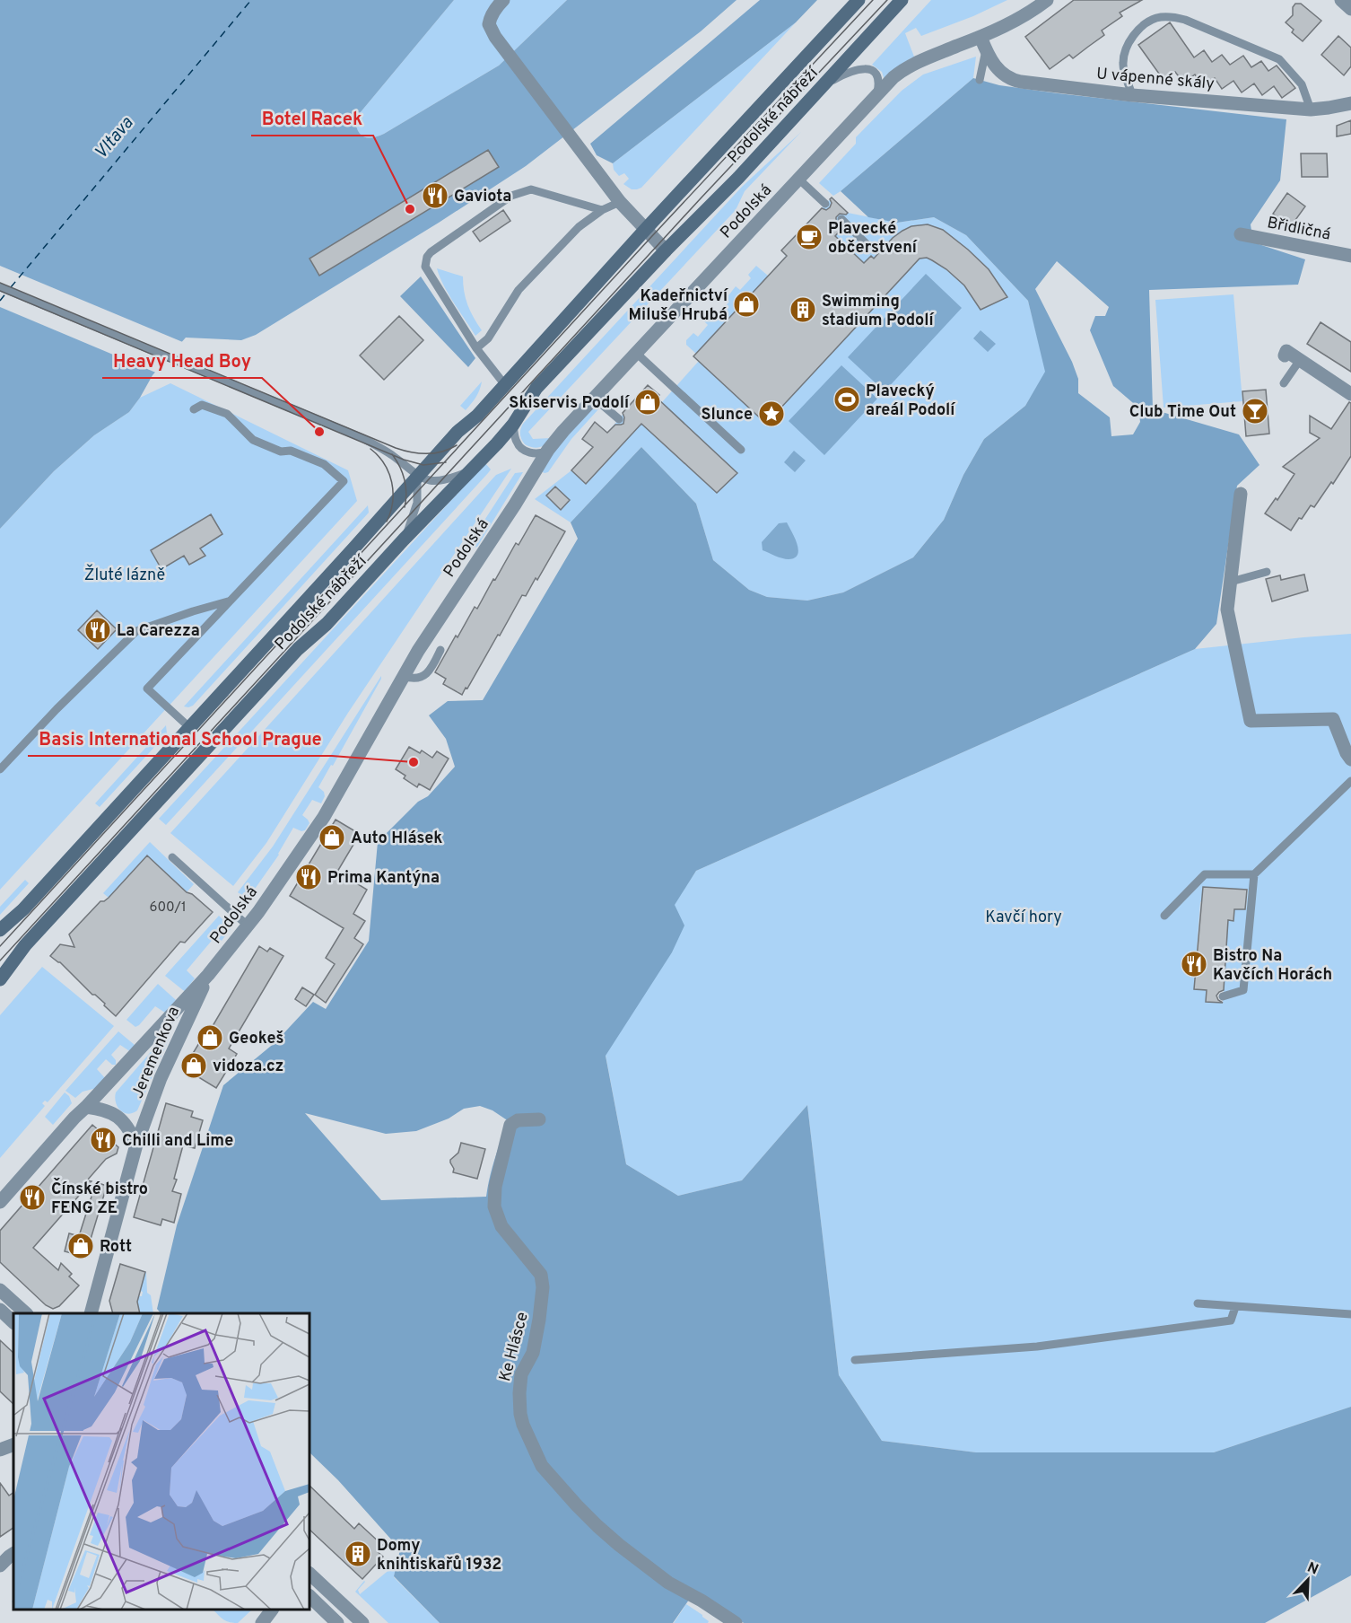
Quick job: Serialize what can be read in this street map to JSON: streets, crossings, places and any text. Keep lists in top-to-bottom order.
{
  "streets": {
    "main road": ["Podolské nábřeží"],
    "street": [
      "U vápenné skály",
      "Podolská",
      "Břidličná",
      "Jeremenkova",
      "Ke Hlásce"
    ]
  },
  "crossings": [
    ["U vápenné skály", "Podolská"],
    ["Podolská", "Jeremenkova"]
  ],
  "water": ["Vltava"],
  "parks": ["Žluté lázně", "Kavčí hory"],
  "places": {
    "restaurant": [
      "Gaviota",
      "La Carezza",
      "Prima Kantýna",
      "Bistro Na Kavčích Horách",
      "Chilli and Lime",
      "Čínské bistro FENG ZE"
    ],
    "other": ["Botel Racek", "Heavy Head Boy", "Basis International School Prague"],
    "cafe": ["Plavecké občerstvení"],
    "shop": [
      "Kadeřnictví Miluše Hrubá",
      "Skiservis Podolí",
      "Auto Hlásek",
      "Geokeš",
      "vidoza.cz",
      "Rott"
    ],
    "building": ["Swimming stadium Podolí", "Domy knihtiskařů 1932"],
    "sports": ["Plavecký areál Podolí"],
    "bar": ["Club Time Out"],
    "place": ["Slunce"]
  },
  "house_numbers": ["600/1"],
  "north": "top right"
}
